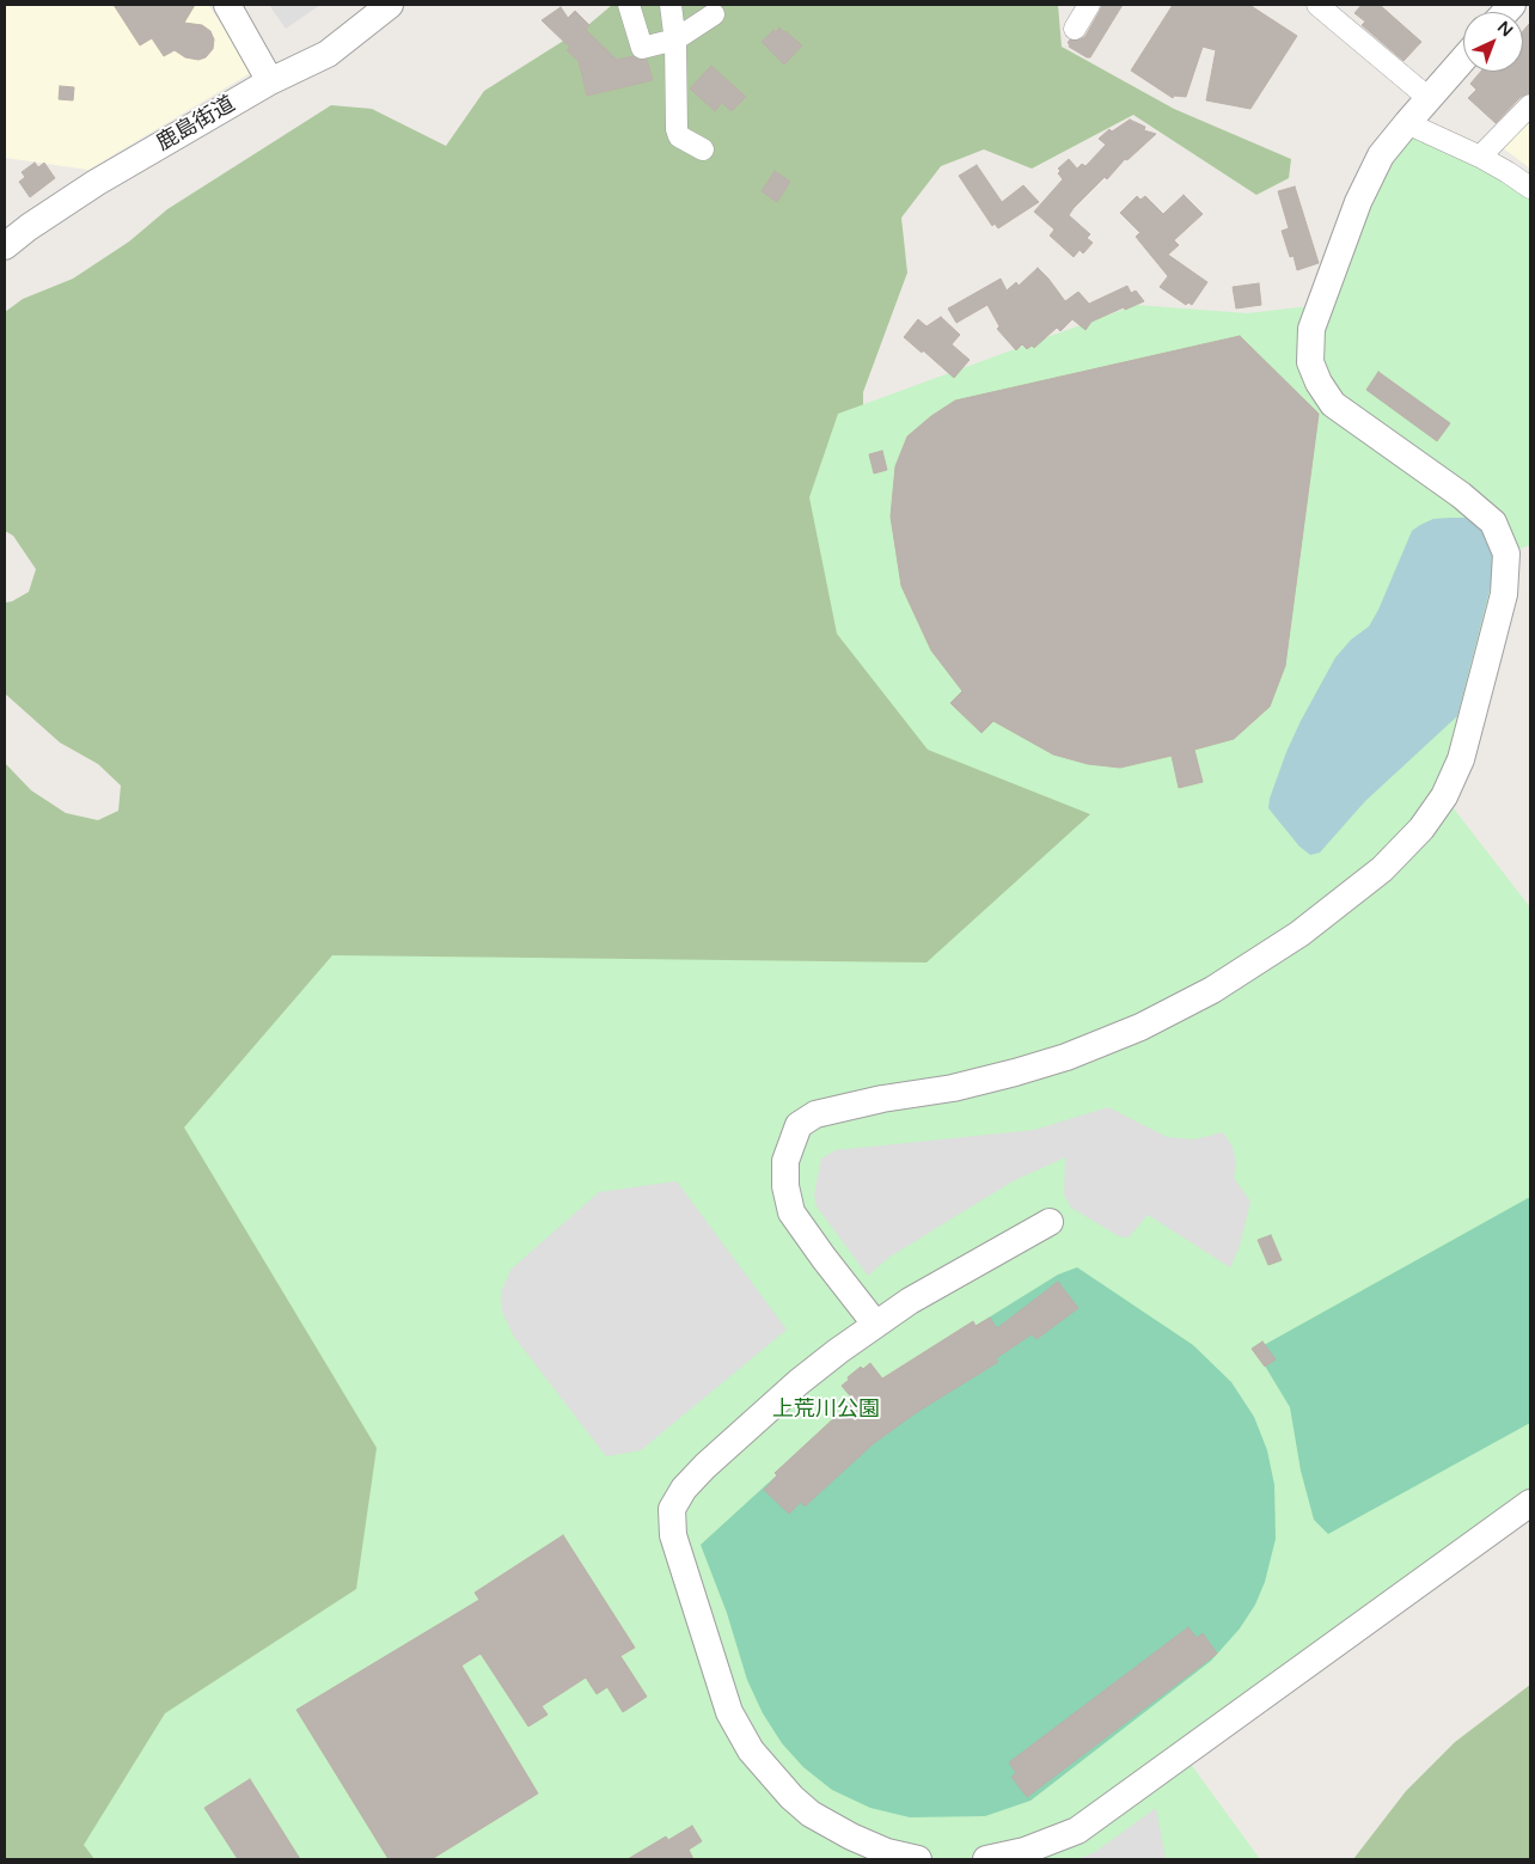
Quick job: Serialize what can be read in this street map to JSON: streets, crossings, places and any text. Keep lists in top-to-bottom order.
{
  "streets": {
    "street": ["鹿島街道"]
  },
  "parks": ["上荒川公園"],
  "north": "top right"
}
